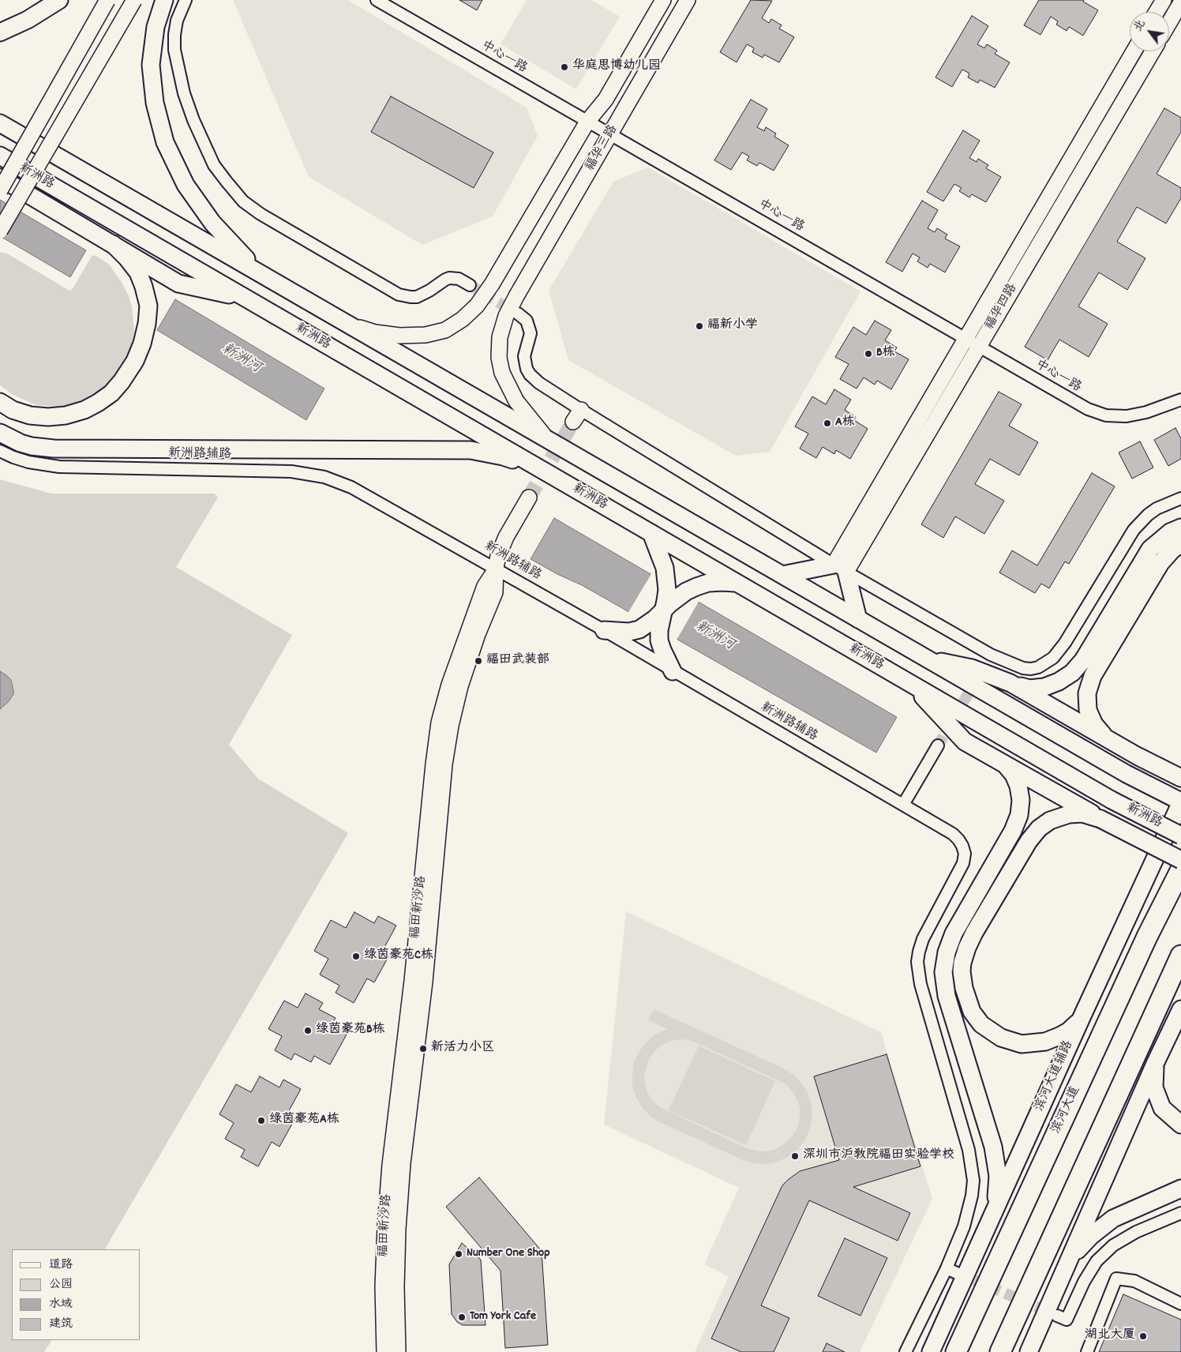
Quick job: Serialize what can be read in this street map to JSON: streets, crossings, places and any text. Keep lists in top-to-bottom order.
{
  "streets": {
    "highway": ["滨河大道"],
    "main road": ["新洲路", "滨河大道辅路"],
    "street": [
      "中心一路",
      "福华三路",
      "福华四路",
      "新洲路辅路",
      "福田新沙路"
    ]
  },
  "crossings": [
    ["中心一路", "福华三路"],
    ["中心一路", "福华四路"],
    ["新洲路辅路", "福田新沙路"]
  ],
  "water": ["新洲河"],
  "places": [
    "华庭思博幼儿园",
    "福新小学",
    "B栋",
    "A栋",
    "福田武装部",
    "绿茵豪苑C栋",
    "绿茵豪苑B栋",
    "新活力小区",
    "绿茵豪苑A栋",
    "深圳市沪教院福田实验学校",
    "Number One Shop",
    "Tom York Cafe",
    "湖北大厦"
  ],
  "legend": [
    "道路",
    "公园",
    "水域",
    "建筑"
  ],
  "north": "top left"
}
